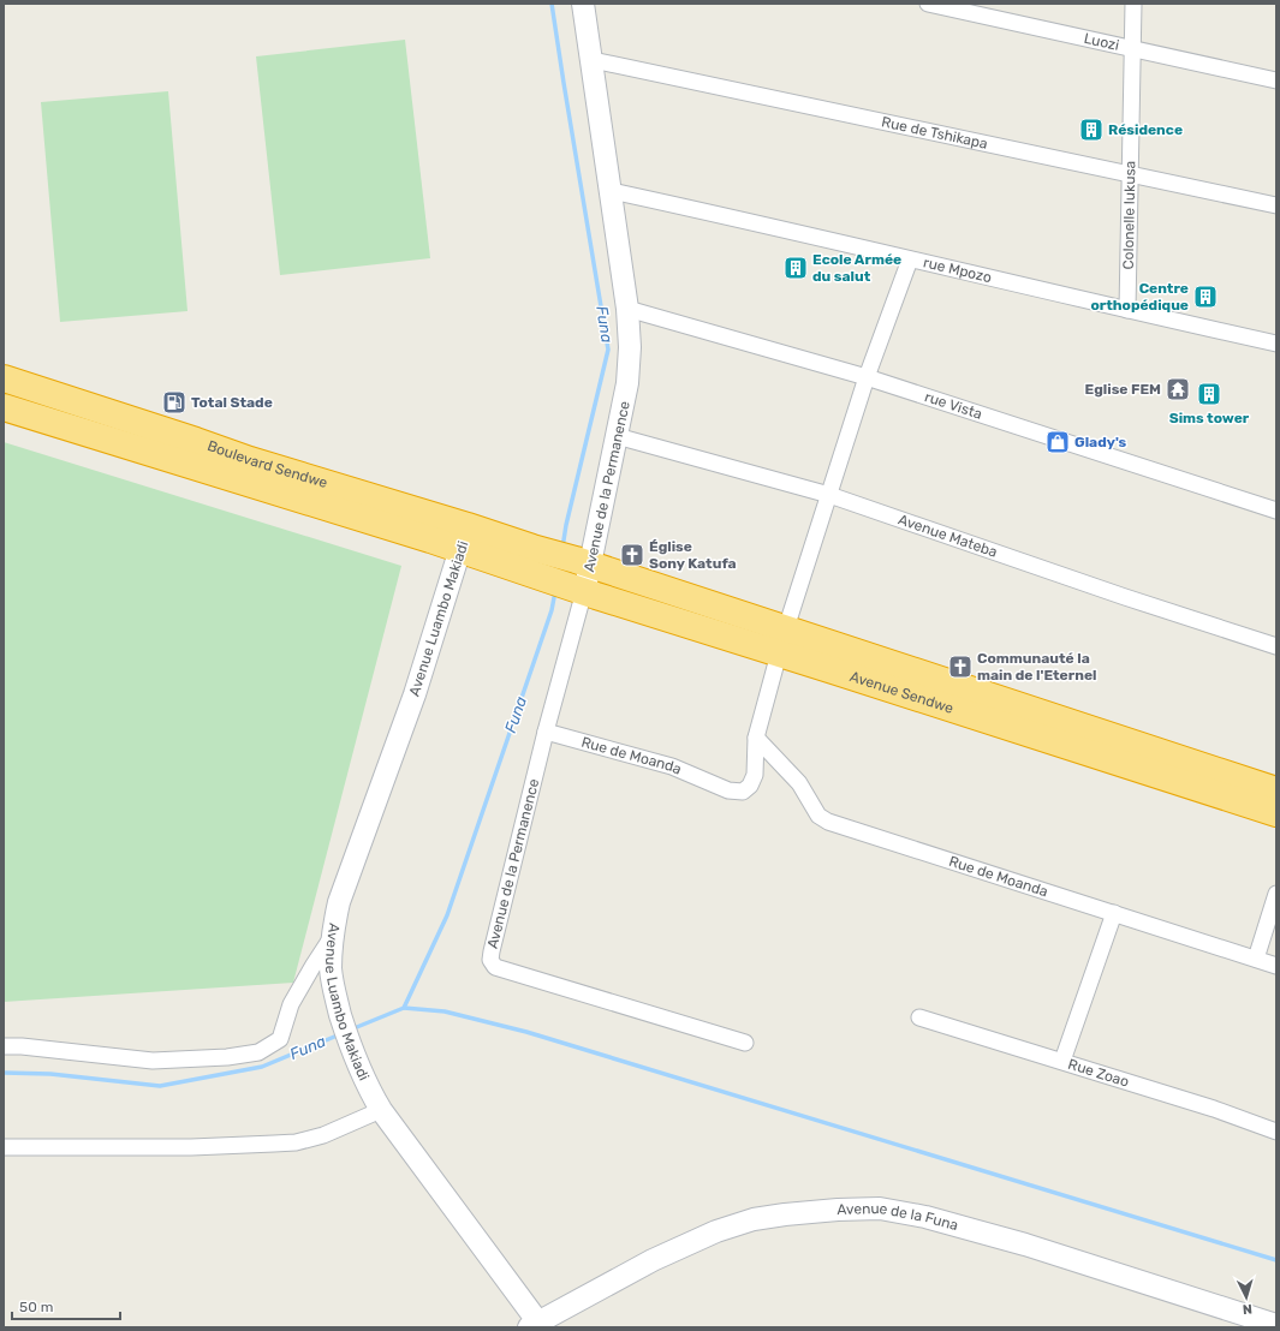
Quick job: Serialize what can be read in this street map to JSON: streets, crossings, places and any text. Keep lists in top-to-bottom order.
{
  "streets": {
    "highway": ["Boulevard Sendwe", "Avenue Sendwe"],
    "main road": ["Avenue de la Permanence", "Avenue Luambo Makiadi", "Avenue de la Funa"],
    "street": [
      "Luozi",
      "Rue de Tshikapa",
      "Colonelle lukusa",
      "rue Mpozo",
      "rue Vista",
      "Avenue Mateba",
      "Rue de Moanda",
      "Rue Zoao"
    ]
  },
  "crossings": [
    ["Luozi", "Colonelle lukusa"],
    ["Rue de Tshikapa", "Colonelle lukusa"],
    ["Rue de Tshikapa", "Avenue de la Permanence"],
    ["Colonelle lukusa", "rue Mpozo"],
    ["rue Mpozo", "Avenue de la Permanence"],
    ["rue Vista", "Avenue de la Permanence"],
    ["Boulevard Sendwe", "Avenue Luambo Makiadi"],
    ["Boulevard Sendwe", "Avenue Sendwe"],
    ["Avenue de la Permanence", "Avenue Mateba"],
    ["Avenue de la Permanence", "Avenue Sendwe"],
    ["Avenue de la Permanence", "Rue de Moanda"],
    ["Avenue Luambo Makiadi", "Avenue de la Funa"],
    ["Avenue Sendwe", "Rue de Moanda"]
  ],
  "water": ["Funa"],
  "places": {
    "building": [
      "Résidence",
      "Ecole Armée du salut",
      "Centre orthopédique",
      "Sims tower"
    ],
    "temple": ["Eglise FEM"],
    "fuel station": ["Total Stade"],
    "shop": ["Glady's"],
    "church": ["Église Sony Katufa", "Communauté la main de l'Eternel"]
  },
  "scale_bar": "50 m",
  "north": "bottom"
}
